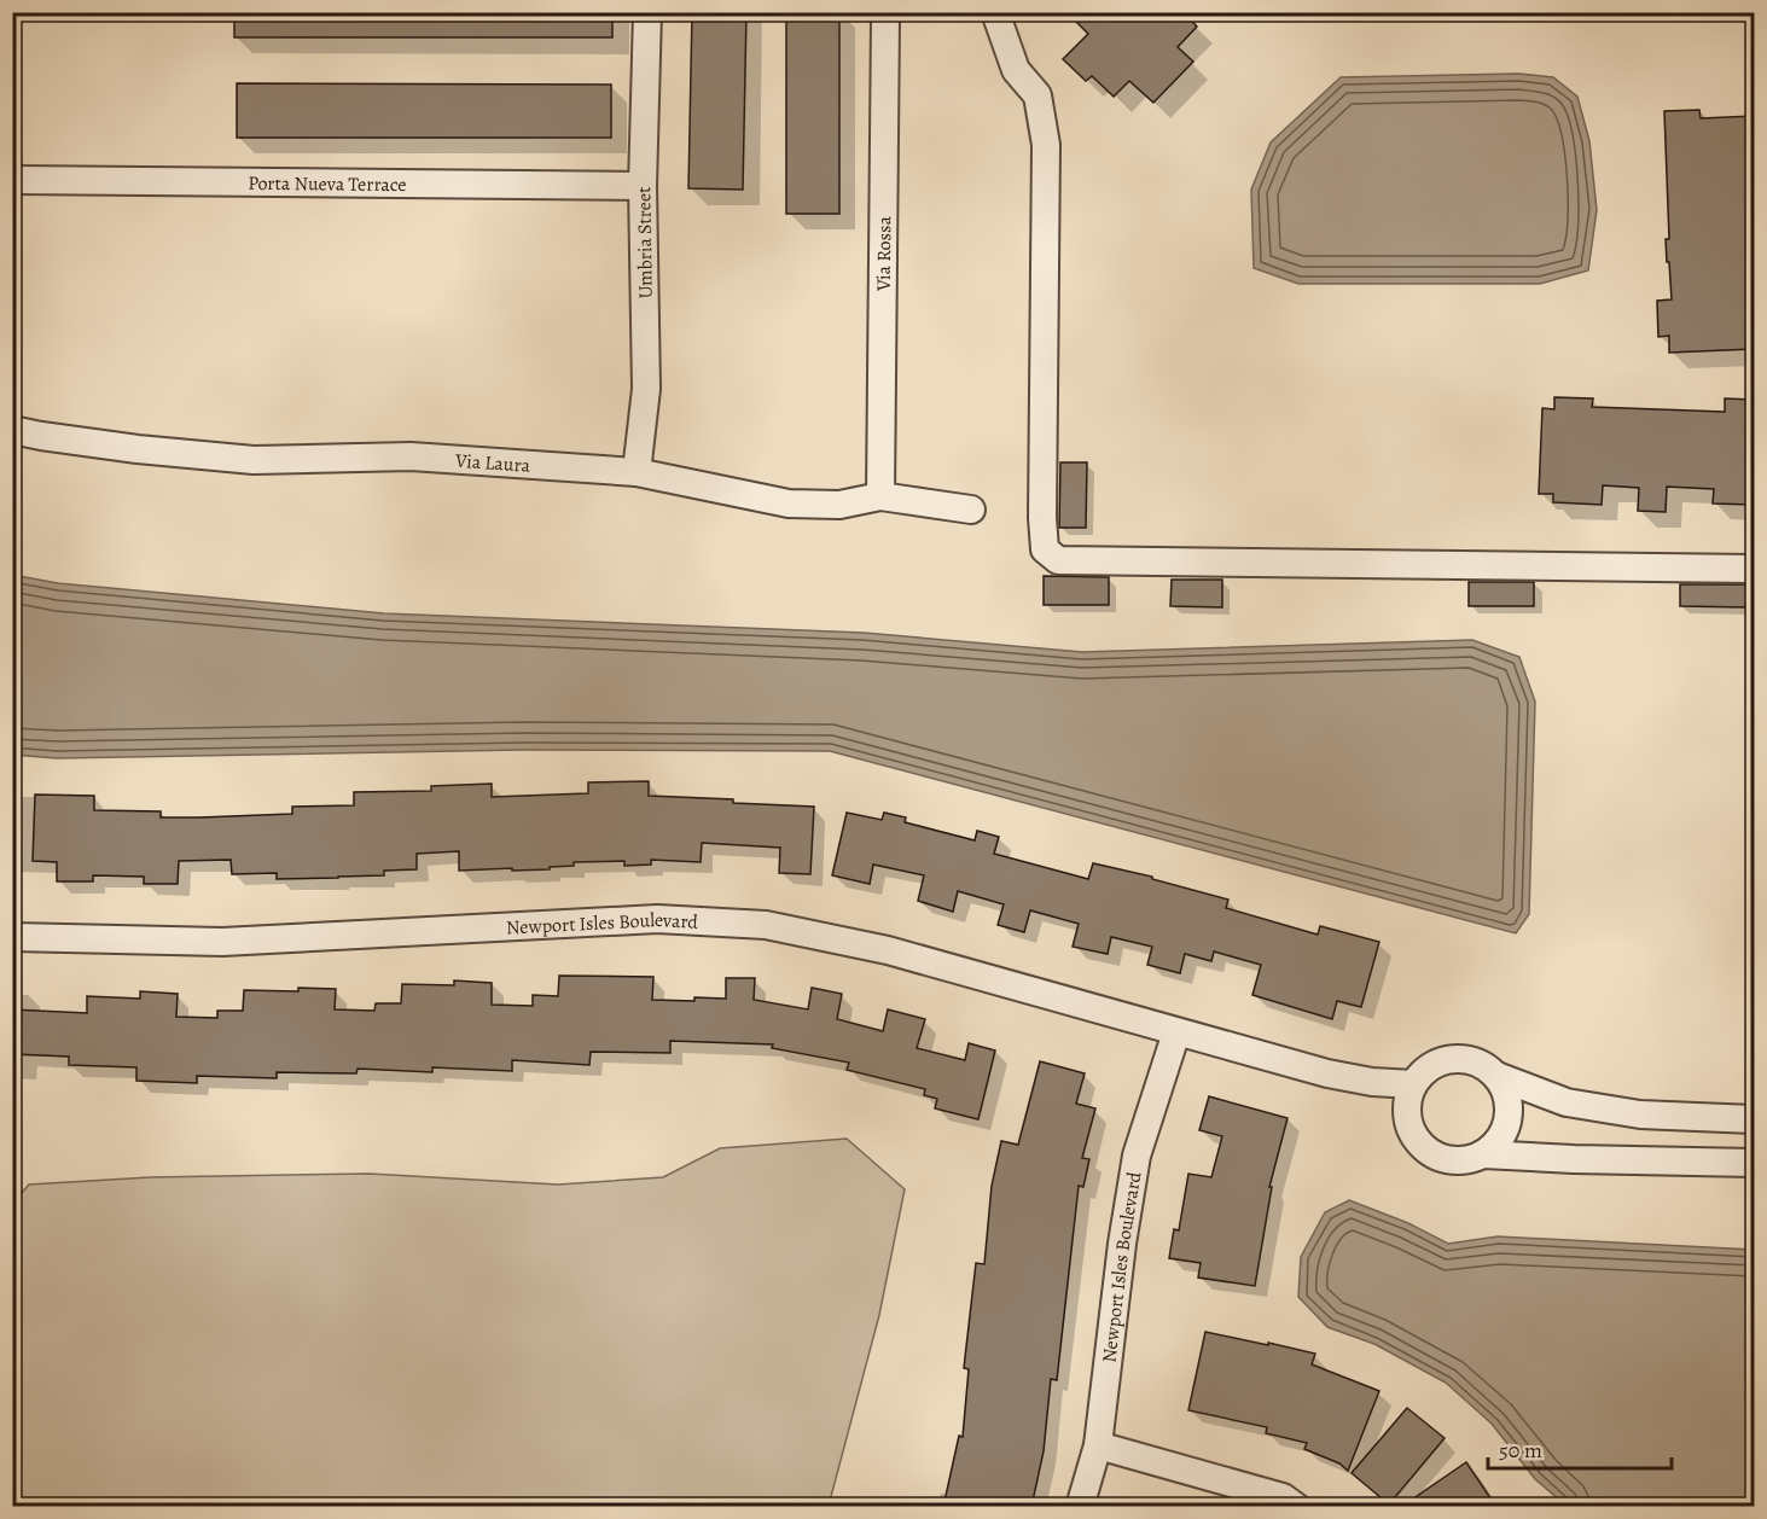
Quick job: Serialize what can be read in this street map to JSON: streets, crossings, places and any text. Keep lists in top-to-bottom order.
{
  "streets": {
    "street": [
      "Porta Nueva Terrace",
      "Umbria Street",
      "Via Rossa",
      "Via Laura",
      "Newport Isles Boulevard"
    ]
  },
  "crossings": [
    ["Porta Nueva Terrace", "Umbria Street"],
    ["Umbria Street", "Via Laura"],
    ["Via Rossa", "Via Laura"]
  ],
  "scale_bar": "50 m"
}
